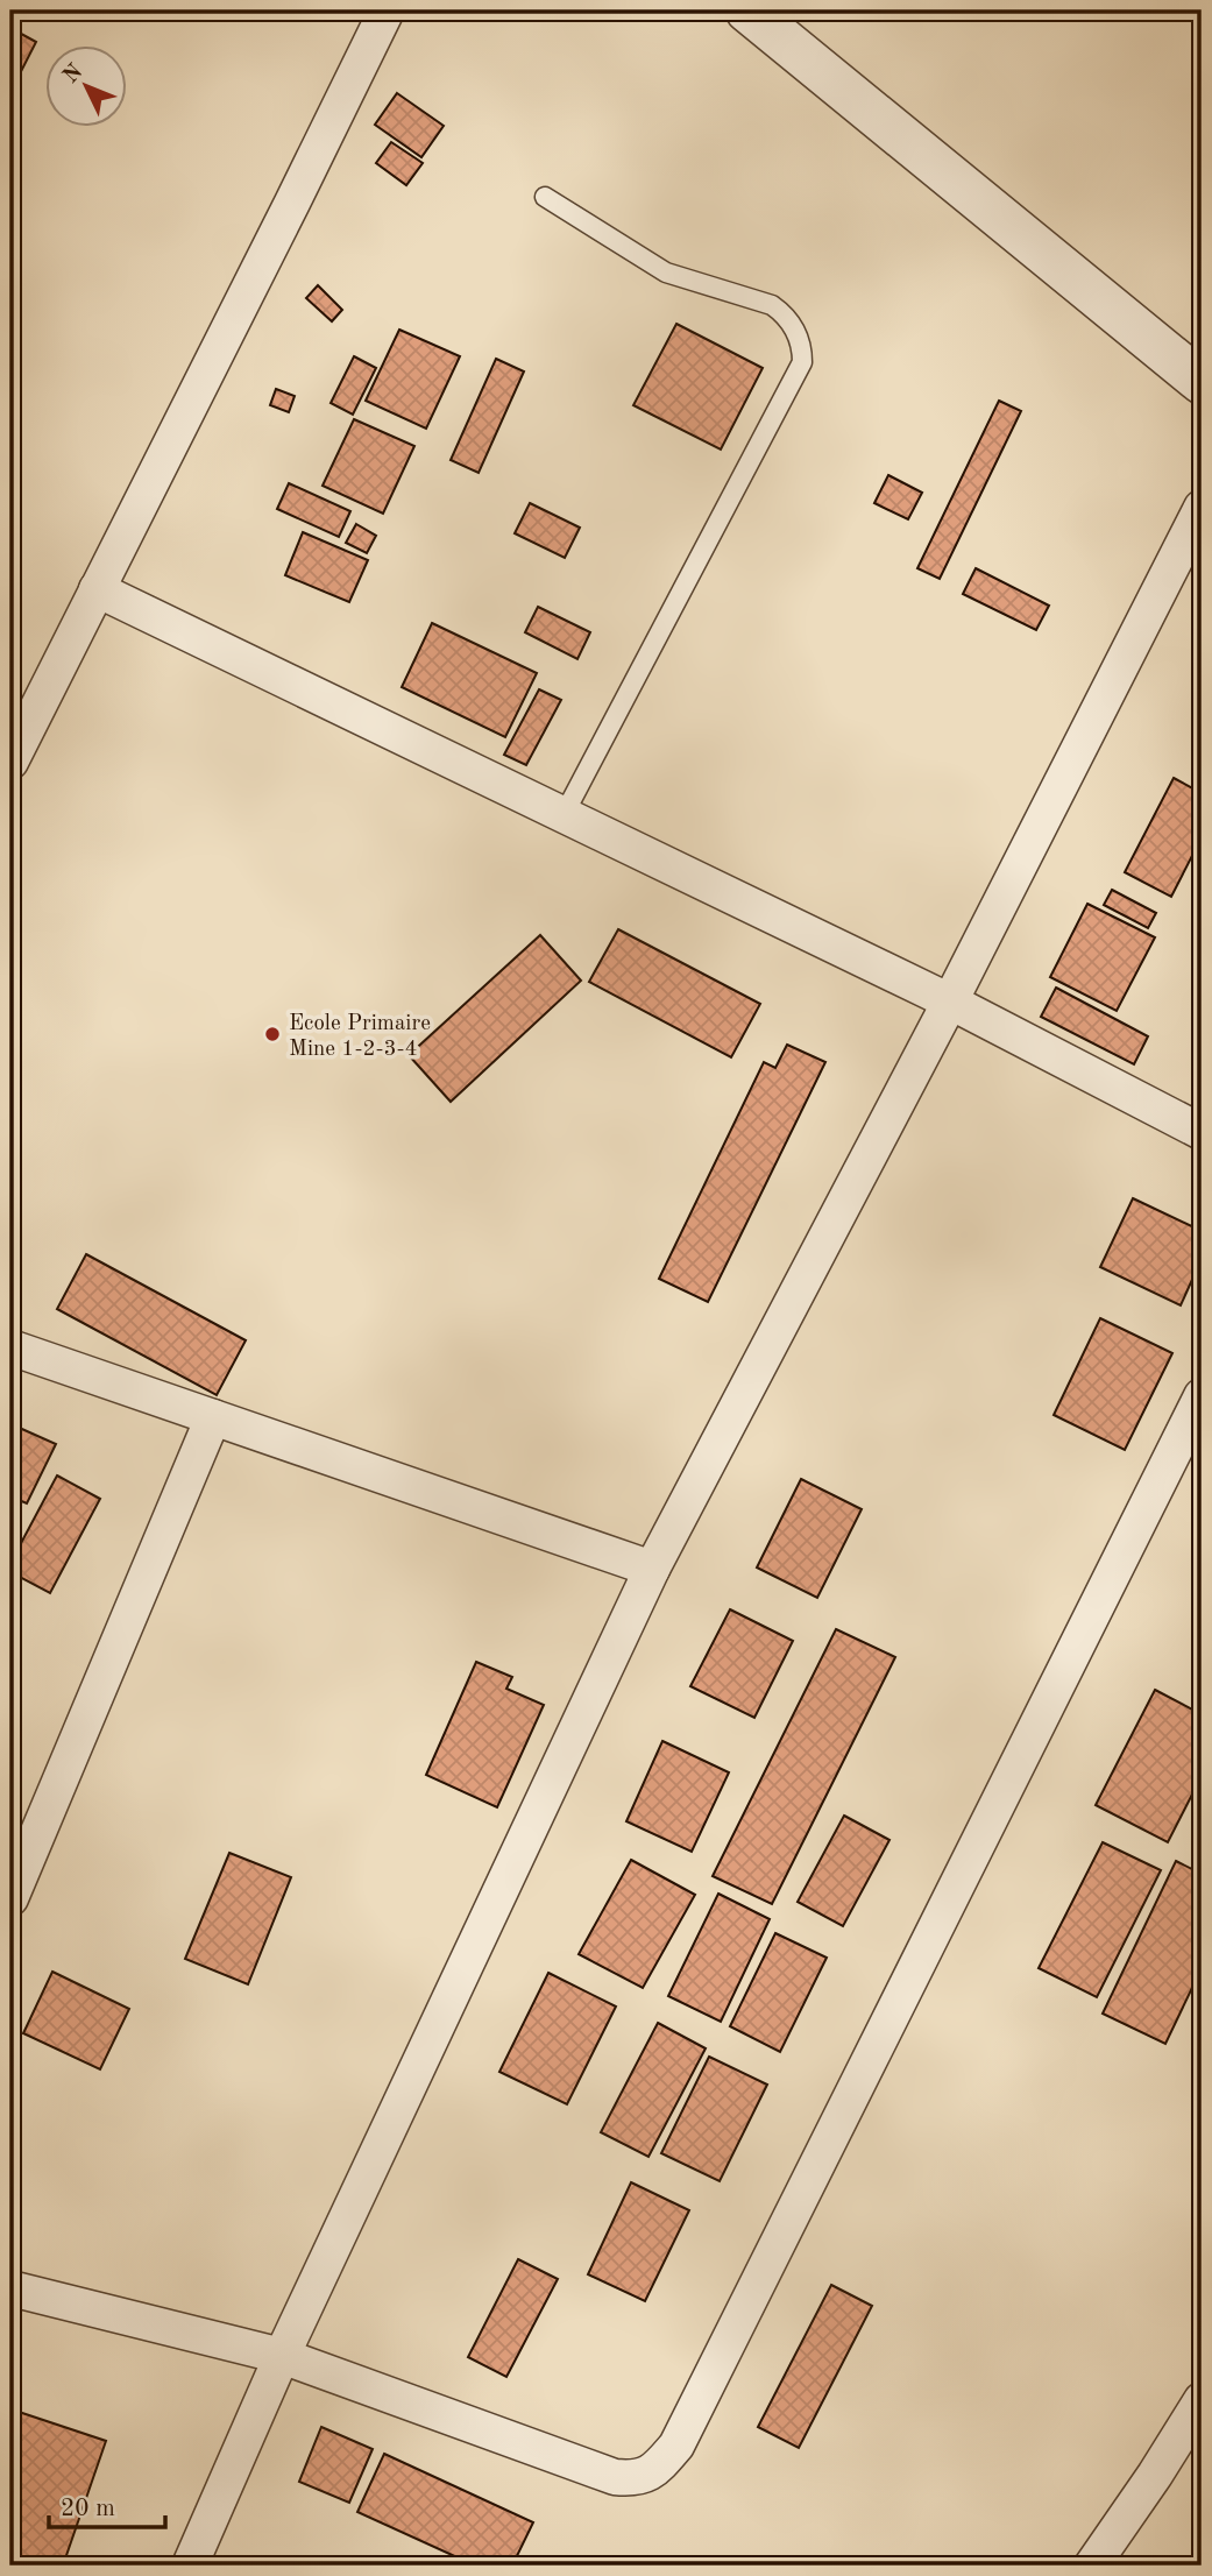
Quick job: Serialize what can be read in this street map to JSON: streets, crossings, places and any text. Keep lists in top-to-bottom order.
{
  "places": ["Ecole Primaire Mine 1-2-3-4"],
  "scale_bar": "20 m",
  "north": "top left"
}
